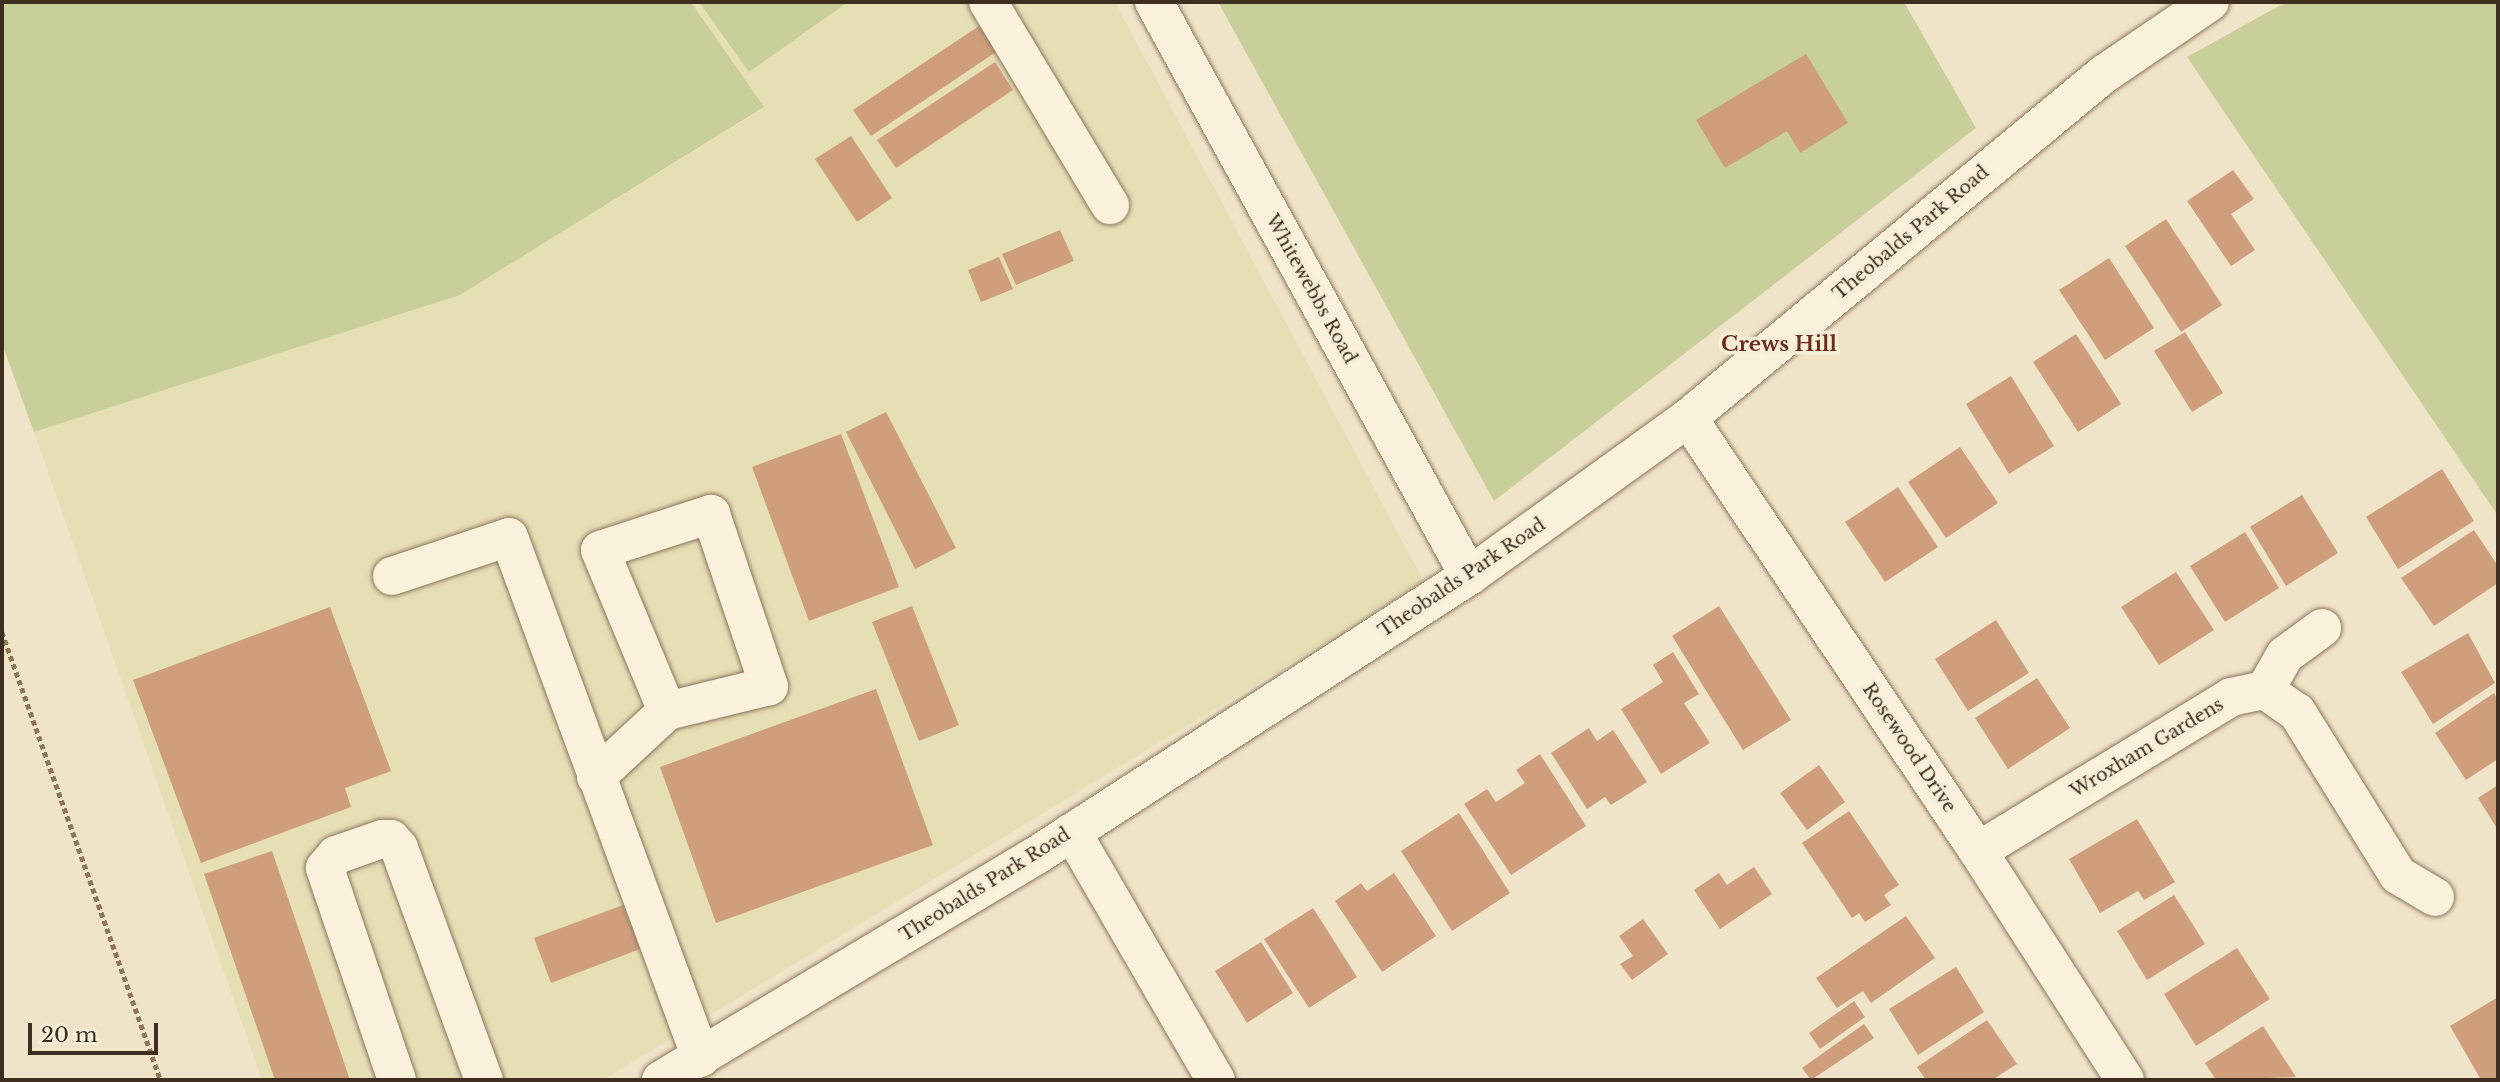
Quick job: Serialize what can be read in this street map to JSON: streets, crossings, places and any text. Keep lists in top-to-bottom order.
{
  "streets": {
    "street": [
      "Theobalds Park Road",
      "Whitewebbs Road",
      "Rosewood Drive",
      "Wroxham Gardens"
    ]
  },
  "crossings": [
    ["Theobalds Park Road", "Whitewebbs Road"],
    ["Theobalds Park Road", "Rosewood Drive"],
    ["Rosewood Drive", "Wroxham Gardens"]
  ],
  "districts": ["Crews Hill"],
  "scale_bar": "20 m"
}
